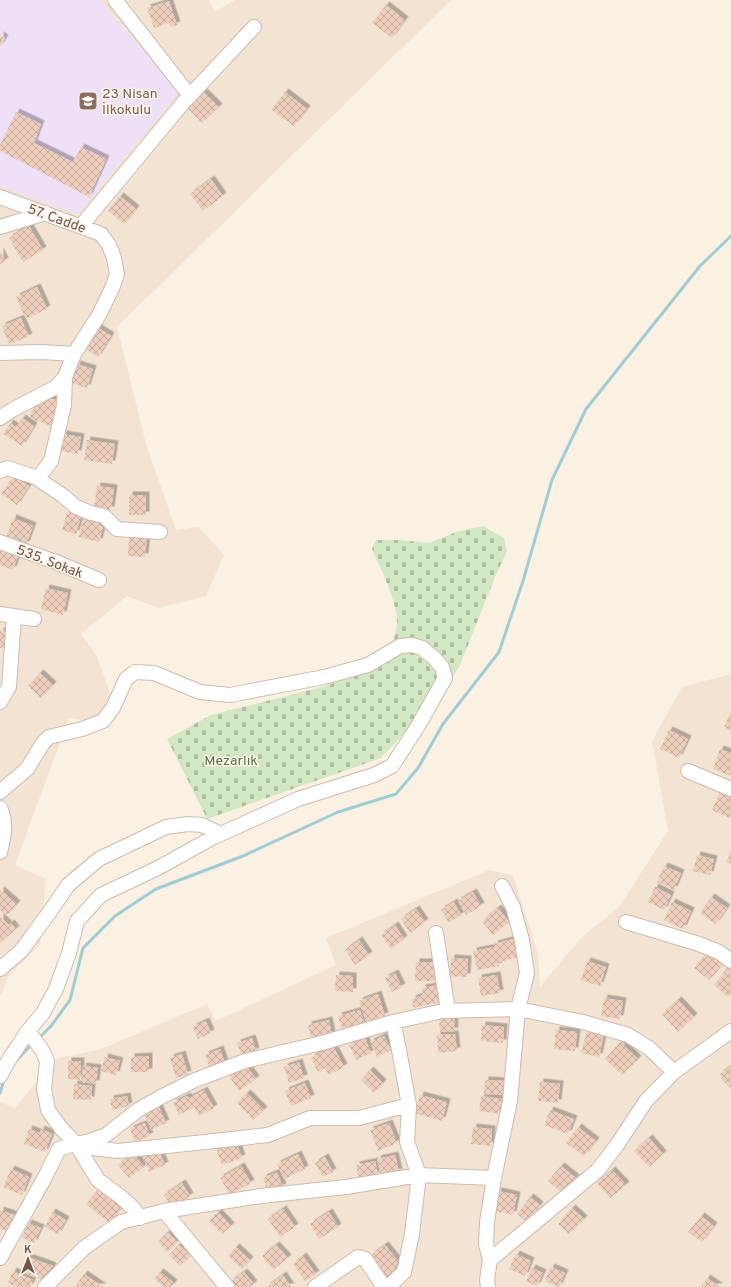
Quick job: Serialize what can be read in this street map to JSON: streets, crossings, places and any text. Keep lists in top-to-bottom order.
{
  "streets": {
    "street": ["57. Cadde", "535. Sokak"]
  },
  "parks": ["Mezarlık"],
  "places": {
    "school or university": ["23 Nisan İlkokulu"]
  },
  "north": "top"
}
